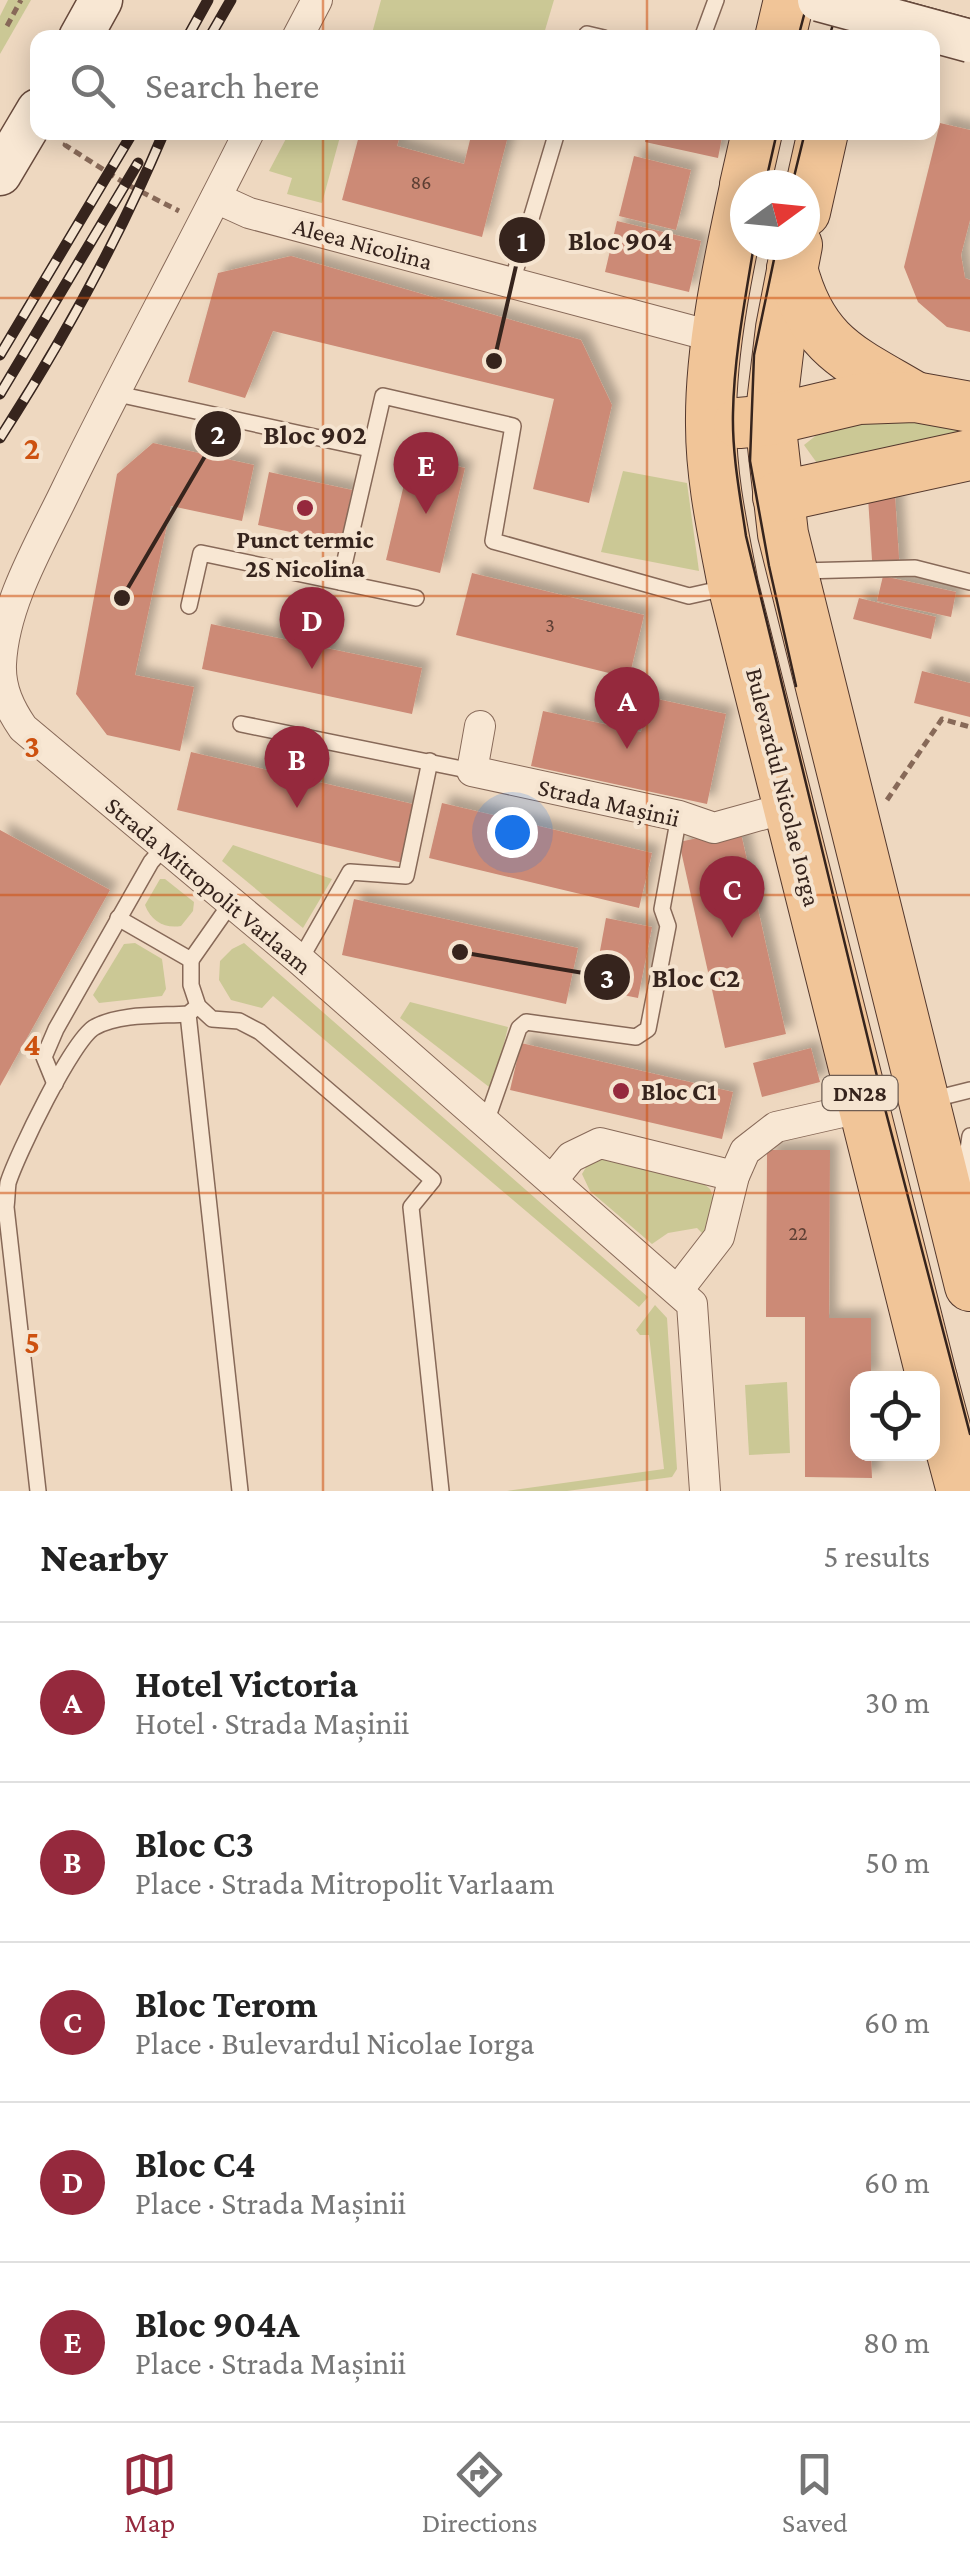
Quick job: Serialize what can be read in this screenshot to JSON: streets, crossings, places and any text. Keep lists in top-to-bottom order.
{
  "streets": {
    "main road": ["Bulevardul Nicolae Iorga", "DN28"],
    "street": ["Aleea Nicolina", "Strada Mașinii", "Strada Mitropolit Varlaam"]
  },
  "crossings": [
    ["Aleea Nicolina", "Bulevardul Nicolae Iorga"],
    ["Aleea Nicolina", "Strada Mitropolit Varlaam"],
    ["Bulevardul Nicolae Iorga", "Strada Mașinii"]
  ],
  "places": [
    "Bloc 904",
    "Punct termic 2S Nicolina",
    "Bloc 902",
    "Bloc C2",
    "Bloc C1"
  ],
  "house_numbers": ["86", "3", "22"],
  "north": "right",
  "page": {
    "search": "Search here",
    "pins": [
      "E",
      "D",
      "A",
      "B",
      "C"
    ],
    "heading": ["Nearby", "5 results"],
    "list": [
      {
        "mark": "A",
        "name": "Hotel Victoria",
        "note": "Hotel · Strada Mașinii",
        "value": "30 m"
      },
      {
        "mark": "B",
        "name": "Bloc C3",
        "note": "Place · Strada Mitropolit Varlaam",
        "value": "50 m"
      },
      {
        "mark": "C",
        "name": "Bloc Terom",
        "note": "Place · Bulevardul Nicolae Iorga",
        "value": "60 m"
      },
      {
        "mark": "D",
        "name": "Bloc C4",
        "note": "Place · Strada Mașinii",
        "value": "60 m"
      },
      {
        "mark": "E",
        "name": "Bloc 904A",
        "note": "Place · Strada Mașinii",
        "value": "80 m"
      }
    ],
    "nav": ["Map", "Directions", "Saved"]
  },
  "grid": {
    "rows": [
      "2",
      "3",
      "4",
      "5"
    ]
  }
}
